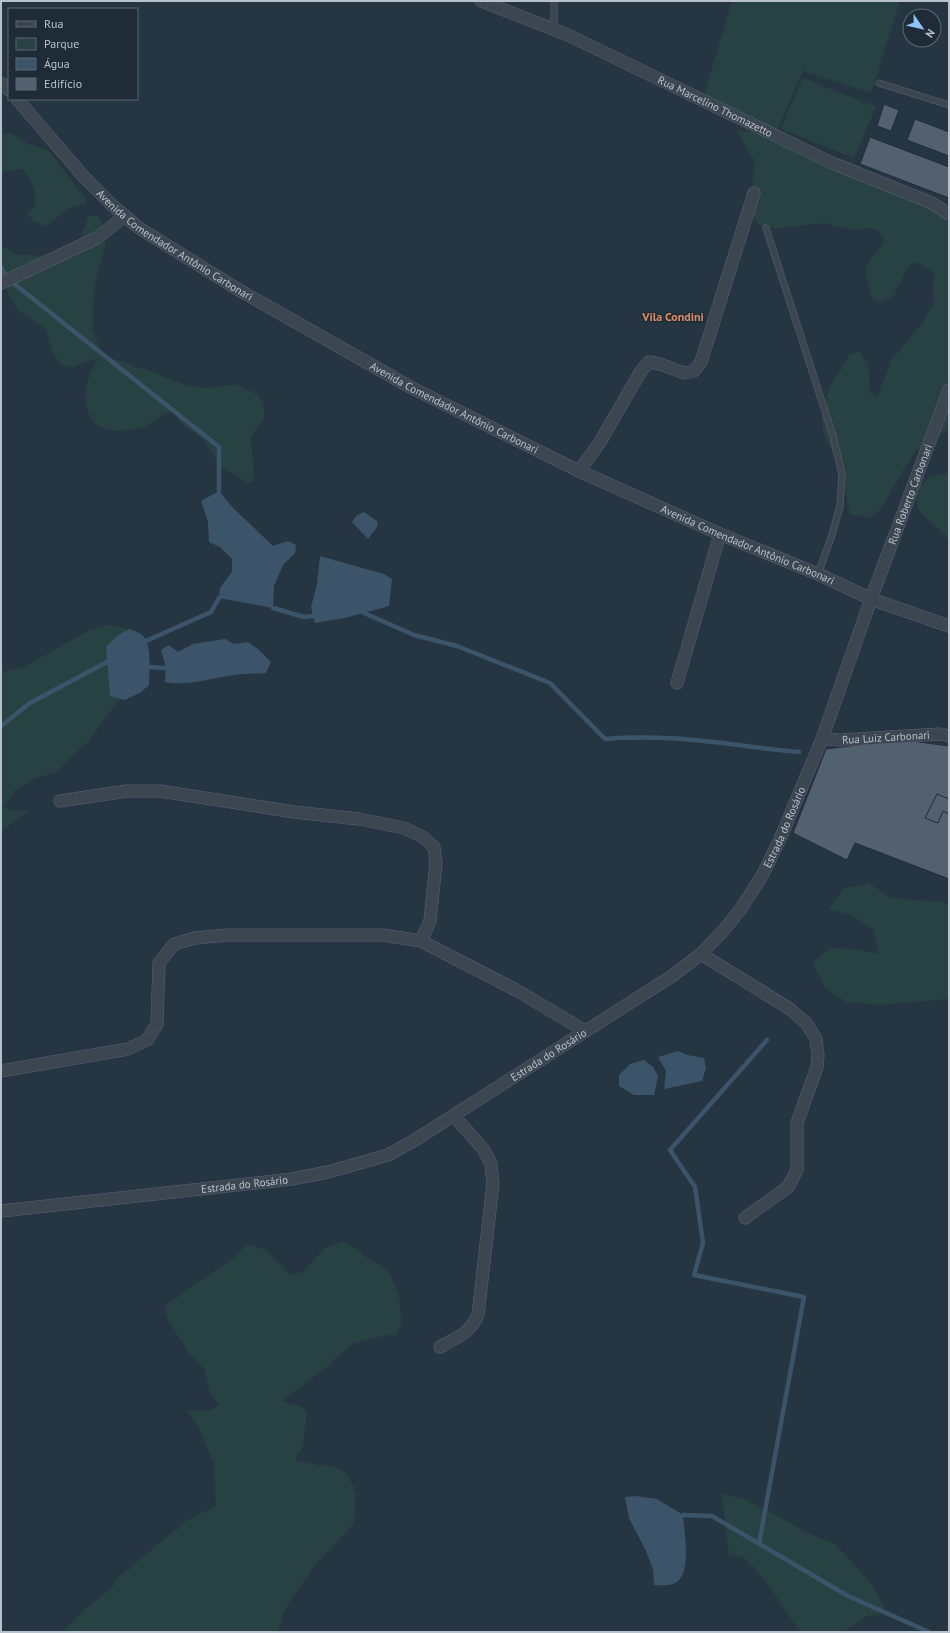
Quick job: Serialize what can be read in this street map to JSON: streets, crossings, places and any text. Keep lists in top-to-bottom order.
{
  "streets": {
    "street": [
      "Rua Marcelino Thomazetto",
      "Avenida Comendador Antônio Carbonari",
      "Rua Roberto Carbonari",
      "Rua Luiz Carbonari",
      "Estrada do Rosário"
    ]
  },
  "crossings": [
    ["Avenida Comendador Antônio Carbonari", "Rua Roberto Carbonari"],
    ["Avenida Comendador Antônio Carbonari", "Estrada do Rosário"],
    ["Rua Roberto Carbonari", "Estrada do Rosário"],
    ["Rua Luiz Carbonari", "Estrada do Rosário"]
  ],
  "districts": ["Vila Condini"],
  "legend": [
    "Rua",
    "Parque",
    "Água",
    "Edifício"
  ],
  "north": "bottom right"
}
